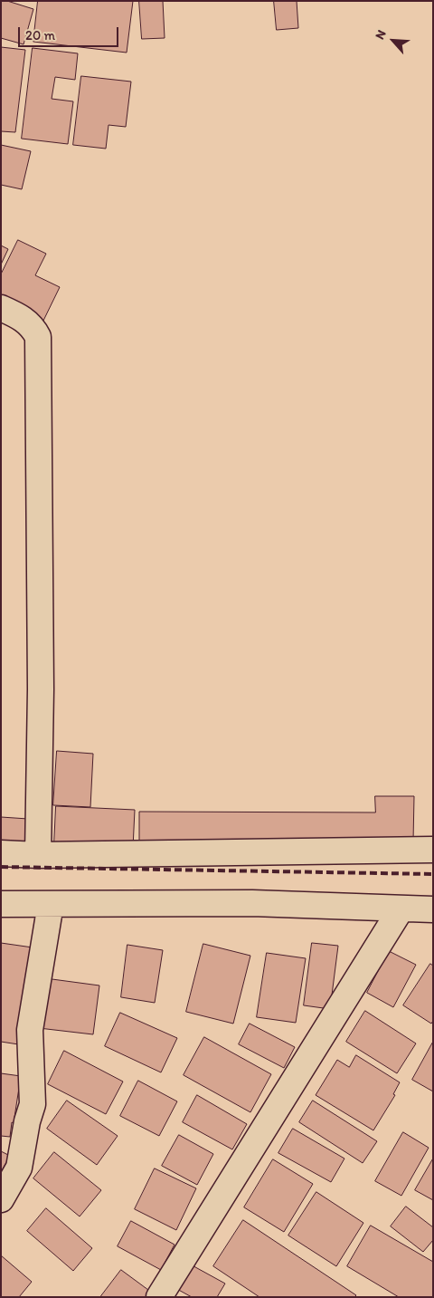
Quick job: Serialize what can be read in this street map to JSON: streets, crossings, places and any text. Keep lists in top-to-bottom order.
{
  "scale_bar": "20 m",
  "north": "top left"
}
